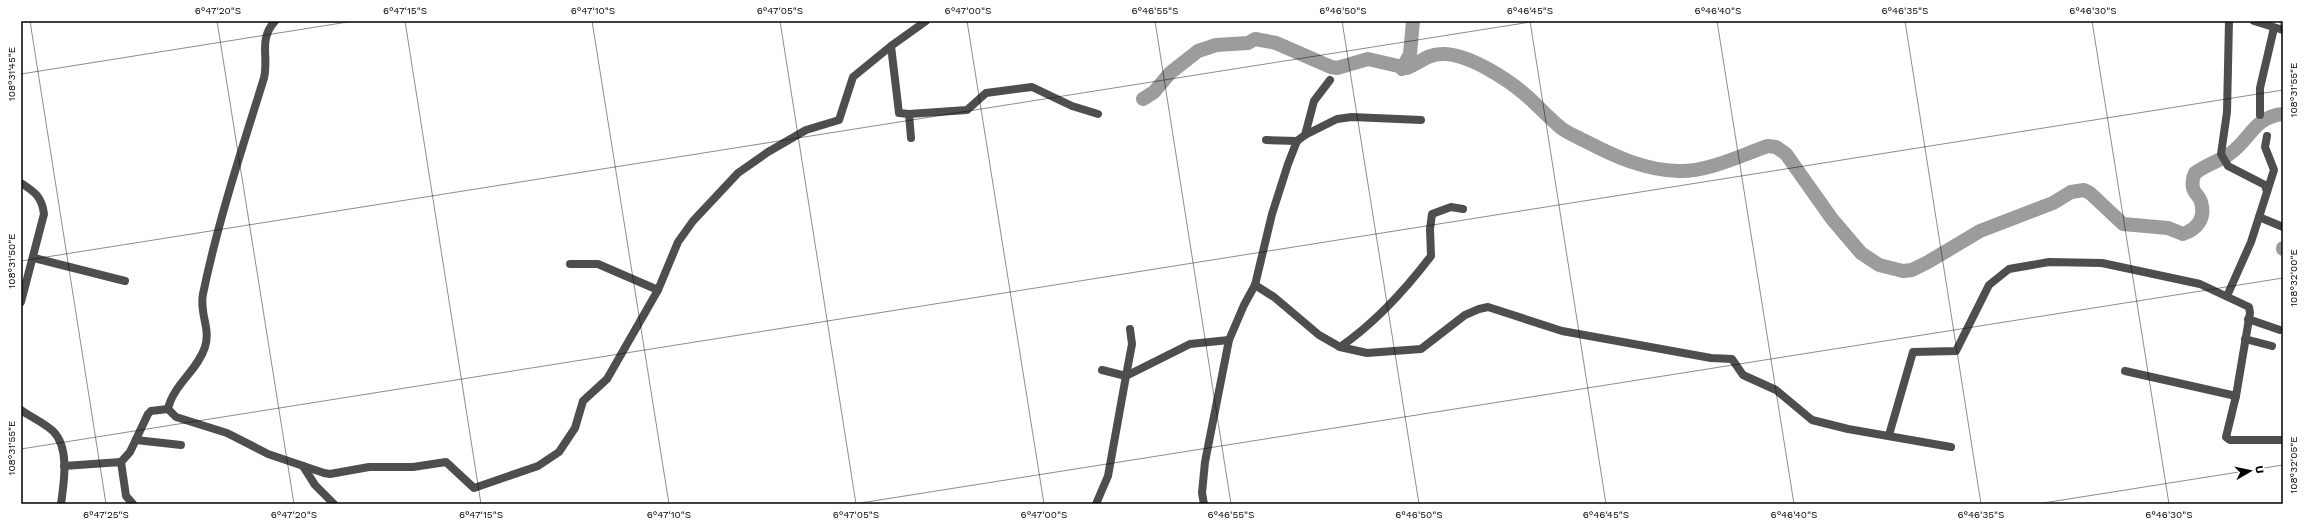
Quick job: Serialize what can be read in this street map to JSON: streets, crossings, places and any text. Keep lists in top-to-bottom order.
{
  "north": "right",
  "coordinates": [
    "6°47'20\"S",
    "6°47'15\"S",
    "6°47'10\"S",
    "6°47'05\"S",
    "6°47'00\"S",
    "6°46'55\"S",
    "6°46'50\"S",
    "6°46'45\"S",
    "6°46'40\"S",
    "6°46'35\"S",
    "6°46'30\"S",
    "108°31'45\"E",
    "108°31'55\"E",
    "108°31'50\"E",
    "108°32'00\"E",
    "108°32'05\"E",
    "6°47'25\"S"
  ]
}
